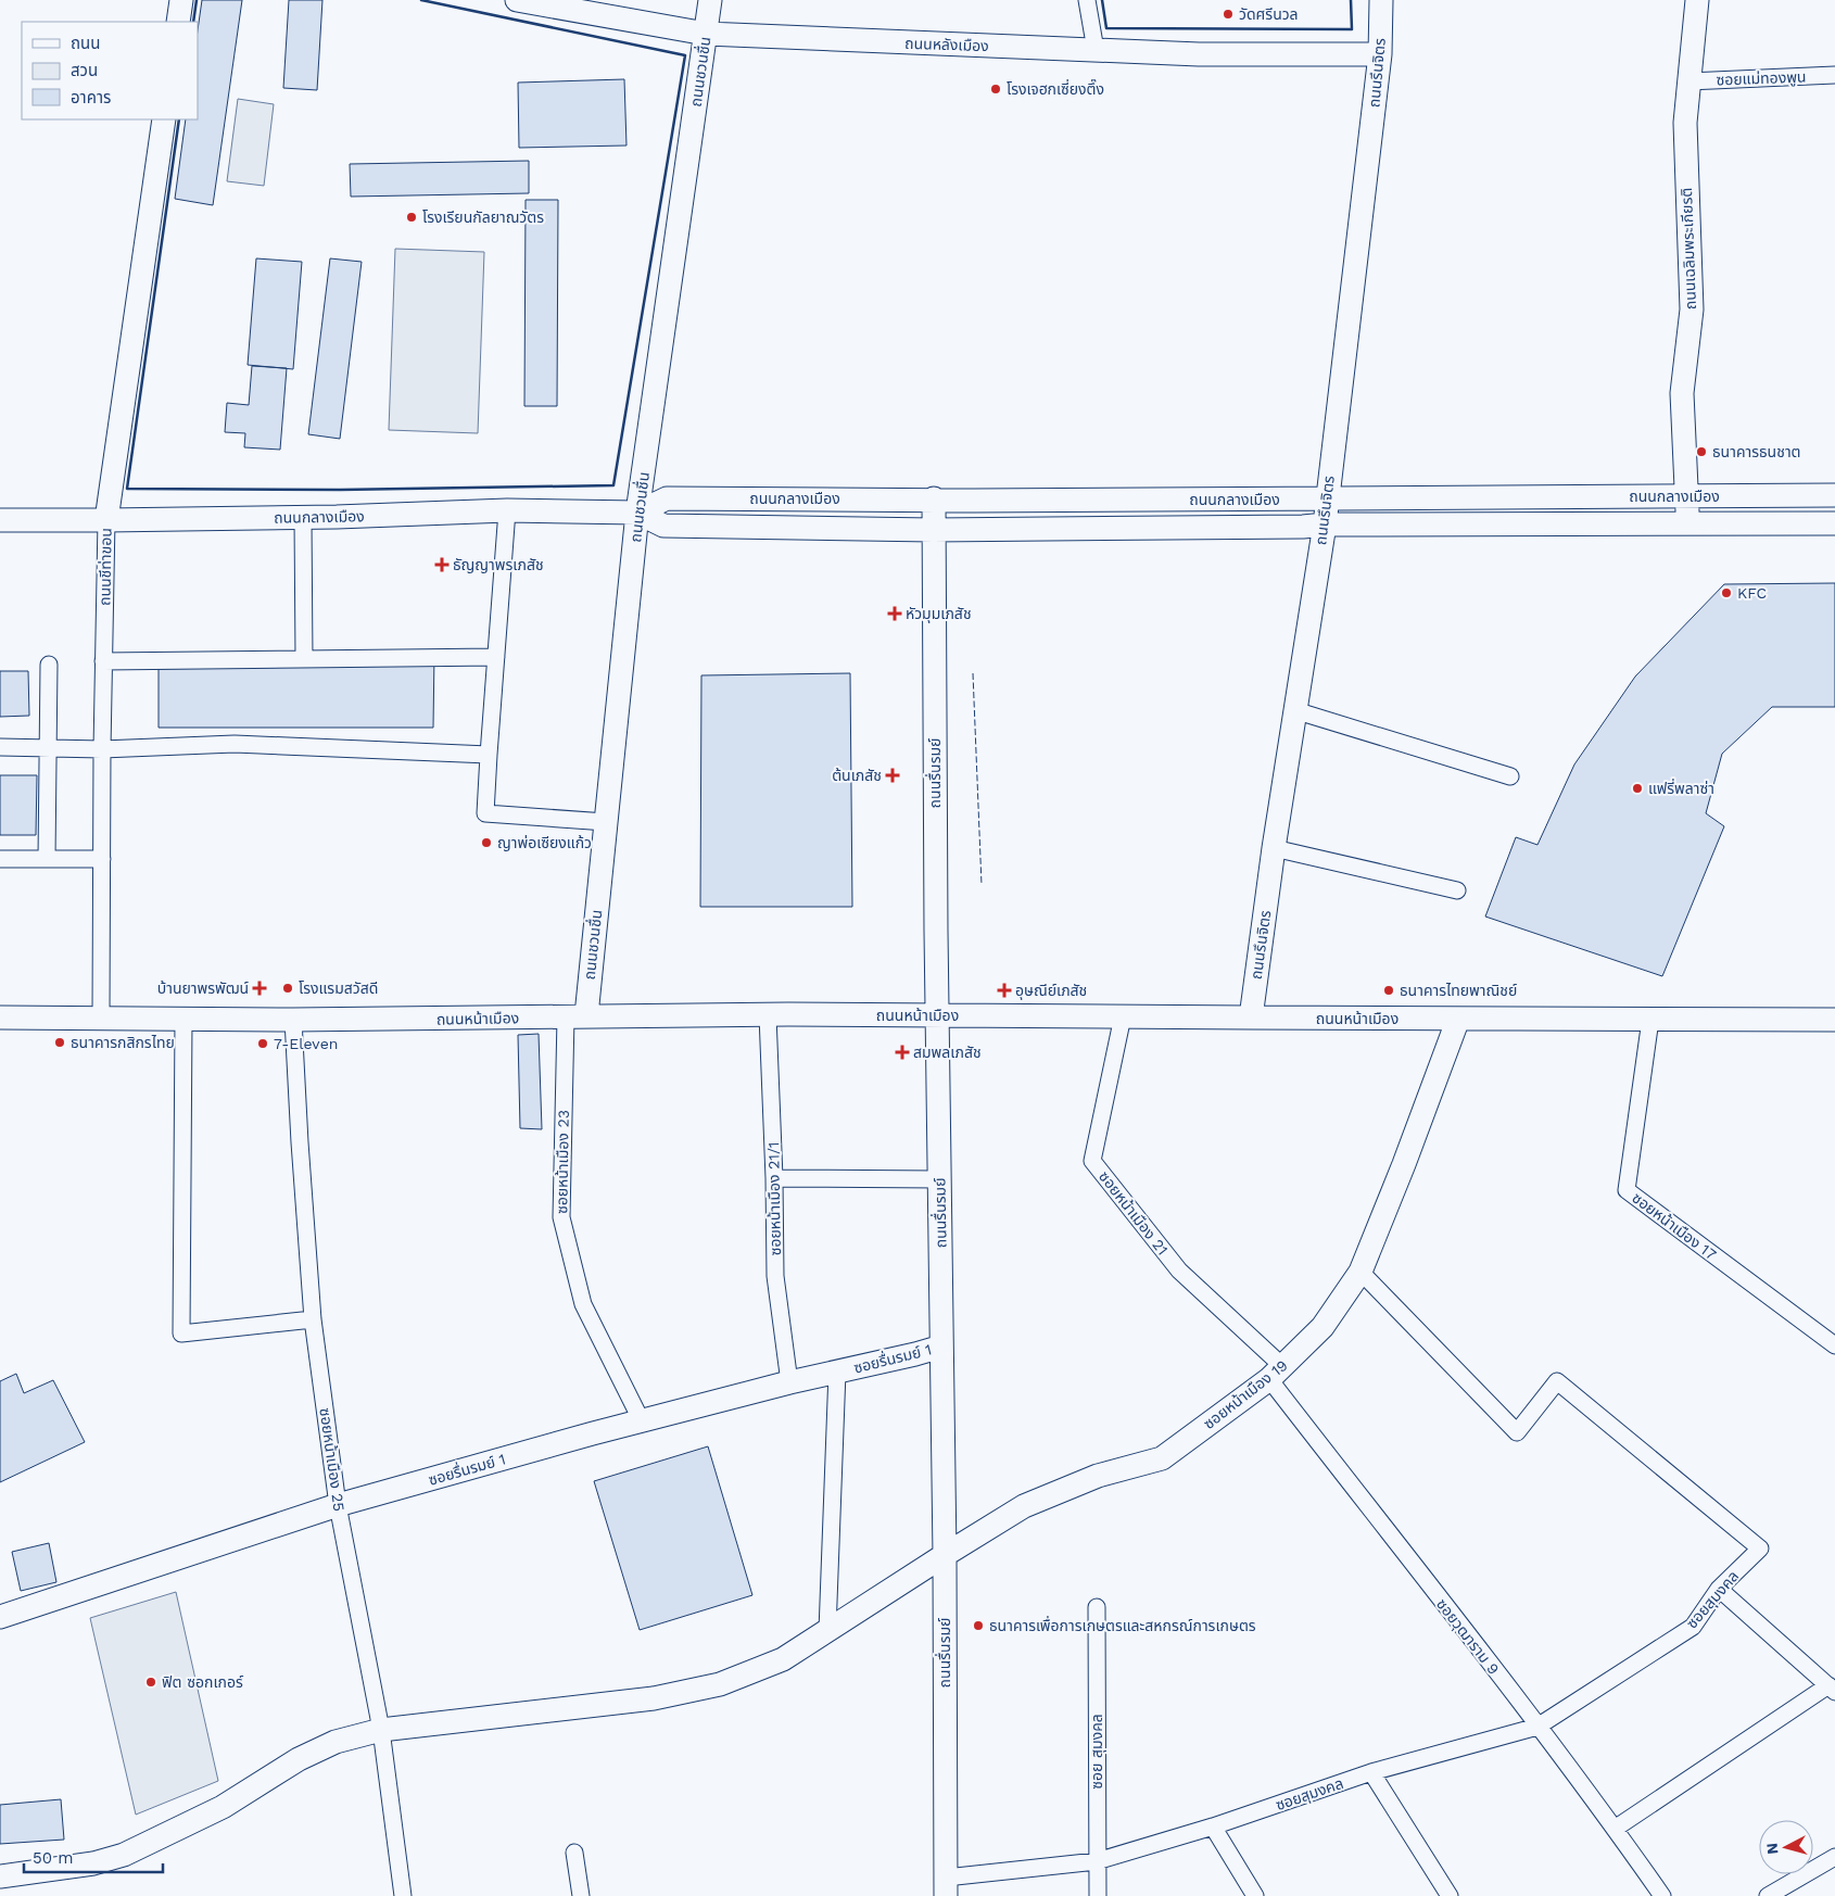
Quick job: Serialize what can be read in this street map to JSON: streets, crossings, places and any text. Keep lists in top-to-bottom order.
{
  "streets": {
    "street": [
      "ถนนหลังเมือง",
      "ถนนชวนชื่น",
      "ถนนรึนจิตร",
      "ซอยแม่ทองพูน",
      "ถนนเฉลิมพระเกียรติ",
      "ถนนกลางเมือง",
      "ถนนชีท่าขอน",
      "ถนนรื่นรมย์",
      "ถนนหน้าเมือง",
      "ซอยหน้าเมือง 23",
      "ซอยหน้าเมือง 21/1",
      "ซอยหน้าเมือง 21",
      "ซอยหน้าเมือง 17",
      "ซอยรื่นรมย์ 1",
      "ซอยหน้าเมือง 19",
      "ซอยหน้าเมือง 25",
      "ซอยสุมงคล",
      "ซอยวุฒาราม 9",
      "ซอย สุมงคล"
    ]
  },
  "crossings": [
    ["ถนนหลังเมือง", "ถนนชวนชื่น"],
    ["ถนนหลังเมือง", "ถนนรึนจิตร"],
    ["ถนนชวนชื่น", "ถนนกลางเมือง"],
    ["ถนนชวนชื่น", "ถนนหน้าเมือง"],
    ["ถนนชวนชื่น", "ซอยหน้าเมือง 23"],
    ["ถนนรึนจิตร", "ถนนกลางเมือง"],
    ["ถนนรึนจิตร", "ถนนหน้าเมือง"],
    ["ซอยแม่ทองพูน", "ถนนเฉลิมพระเกียรติ"],
    ["ถนนเฉลิมพระเกียรติ", "ถนนกลางเมือง"],
    ["ถนนกลางเมือง", "ถนนชีท่าขอน"],
    ["ถนนกลางเมือง", "ถนนรื่นรมย์"],
    ["ถนนชีท่าขอน", "ถนนหน้าเมือง"],
    ["ถนนรื่นรมย์", "ถนนหน้าเมือง"],
    ["ถนนรื่นรมย์", "ซอยรื่นรมย์ 1"],
    ["ถนนรื่นรมย์", "ซอยหน้าเมือง 19"],
    ["ถนนรื่นรมย์", "ซอยสุมงคล"],
    ["ถนนหน้าเมือง", "ซอยหน้าเมือง 23"],
    ["ถนนหน้าเมือง", "ซอยหน้าเมือง 21/1"],
    ["ถนนหน้าเมือง", "ซอยหน้าเมือง 21"],
    ["ถนนหน้าเมือง", "ซอยหน้าเมือง 17"],
    ["ถนนหน้าเมือง", "ซอยหน้าเมือง 19"],
    ["ถนนหน้าเมือง", "ซอยหน้าเมือง 25"],
    ["ซอยหน้าเมือง 23", "ซอยรื่นรมย์ 1"],
    ["ซอยหน้าเมือง 21/1", "ซอยรื่นรมย์ 1"],
    ["ซอยหน้าเมือง 21", "ซอยหน้าเมือง 19"],
    ["ซอยหน้าเมือง 21", "ซอยวุฒาราม 9"],
    ["ซอยรื่นรมย์ 1", "ซอยหน้าเมือง 25"],
    ["ซอยหน้าเมือง 19", "ซอยหน้าเมือง 25"],
    ["ซอยหน้าเมือง 19", "ซอยสุมงคล"],
    ["ซอยหน้าเมือง 19", "ซอยวุฒาราม 9"],
    ["ซอยสุมงคล", "ซอยวุฒาราม 9"],
    ["ซอยสุมงคล", "ซอย สุมงคล"]
  ],
  "places": {
    "other": [
      "วัดศรีนวล",
      "โรงเจฮกเซี่ยงตึ๊ง",
      "โรงเรียนกัลยาณวัตร",
      "ธนาคารธนชาต",
      "KFC",
      "แฟรี่พลาซ่า",
      "ญาพ่อเซียงแก้ว",
      "โรงแรมสวัสดี",
      "ธนาคารไทยพาณิชย์",
      "ธนาคารกสิกรไทย",
      "7-Eleven",
      "ธนาคารเพื่อการเกษตรและสหกรณ์การเกษตร",
      "ฟิต ซอกเกอร์"
    ],
    "health": [
      "ธัญญาพรเภสัช",
      "หัวมุมเภสัช",
      "ต้นเภสัช",
      "บ้านยาพรพัฒน์",
      "อุษณีย์เภสัช",
      "สมพลเภสัช"
    ]
  },
  "legend": ["ถนน", "สวน", "อาคาร"],
  "scale_bar": "50 m",
  "north": "left"
}
